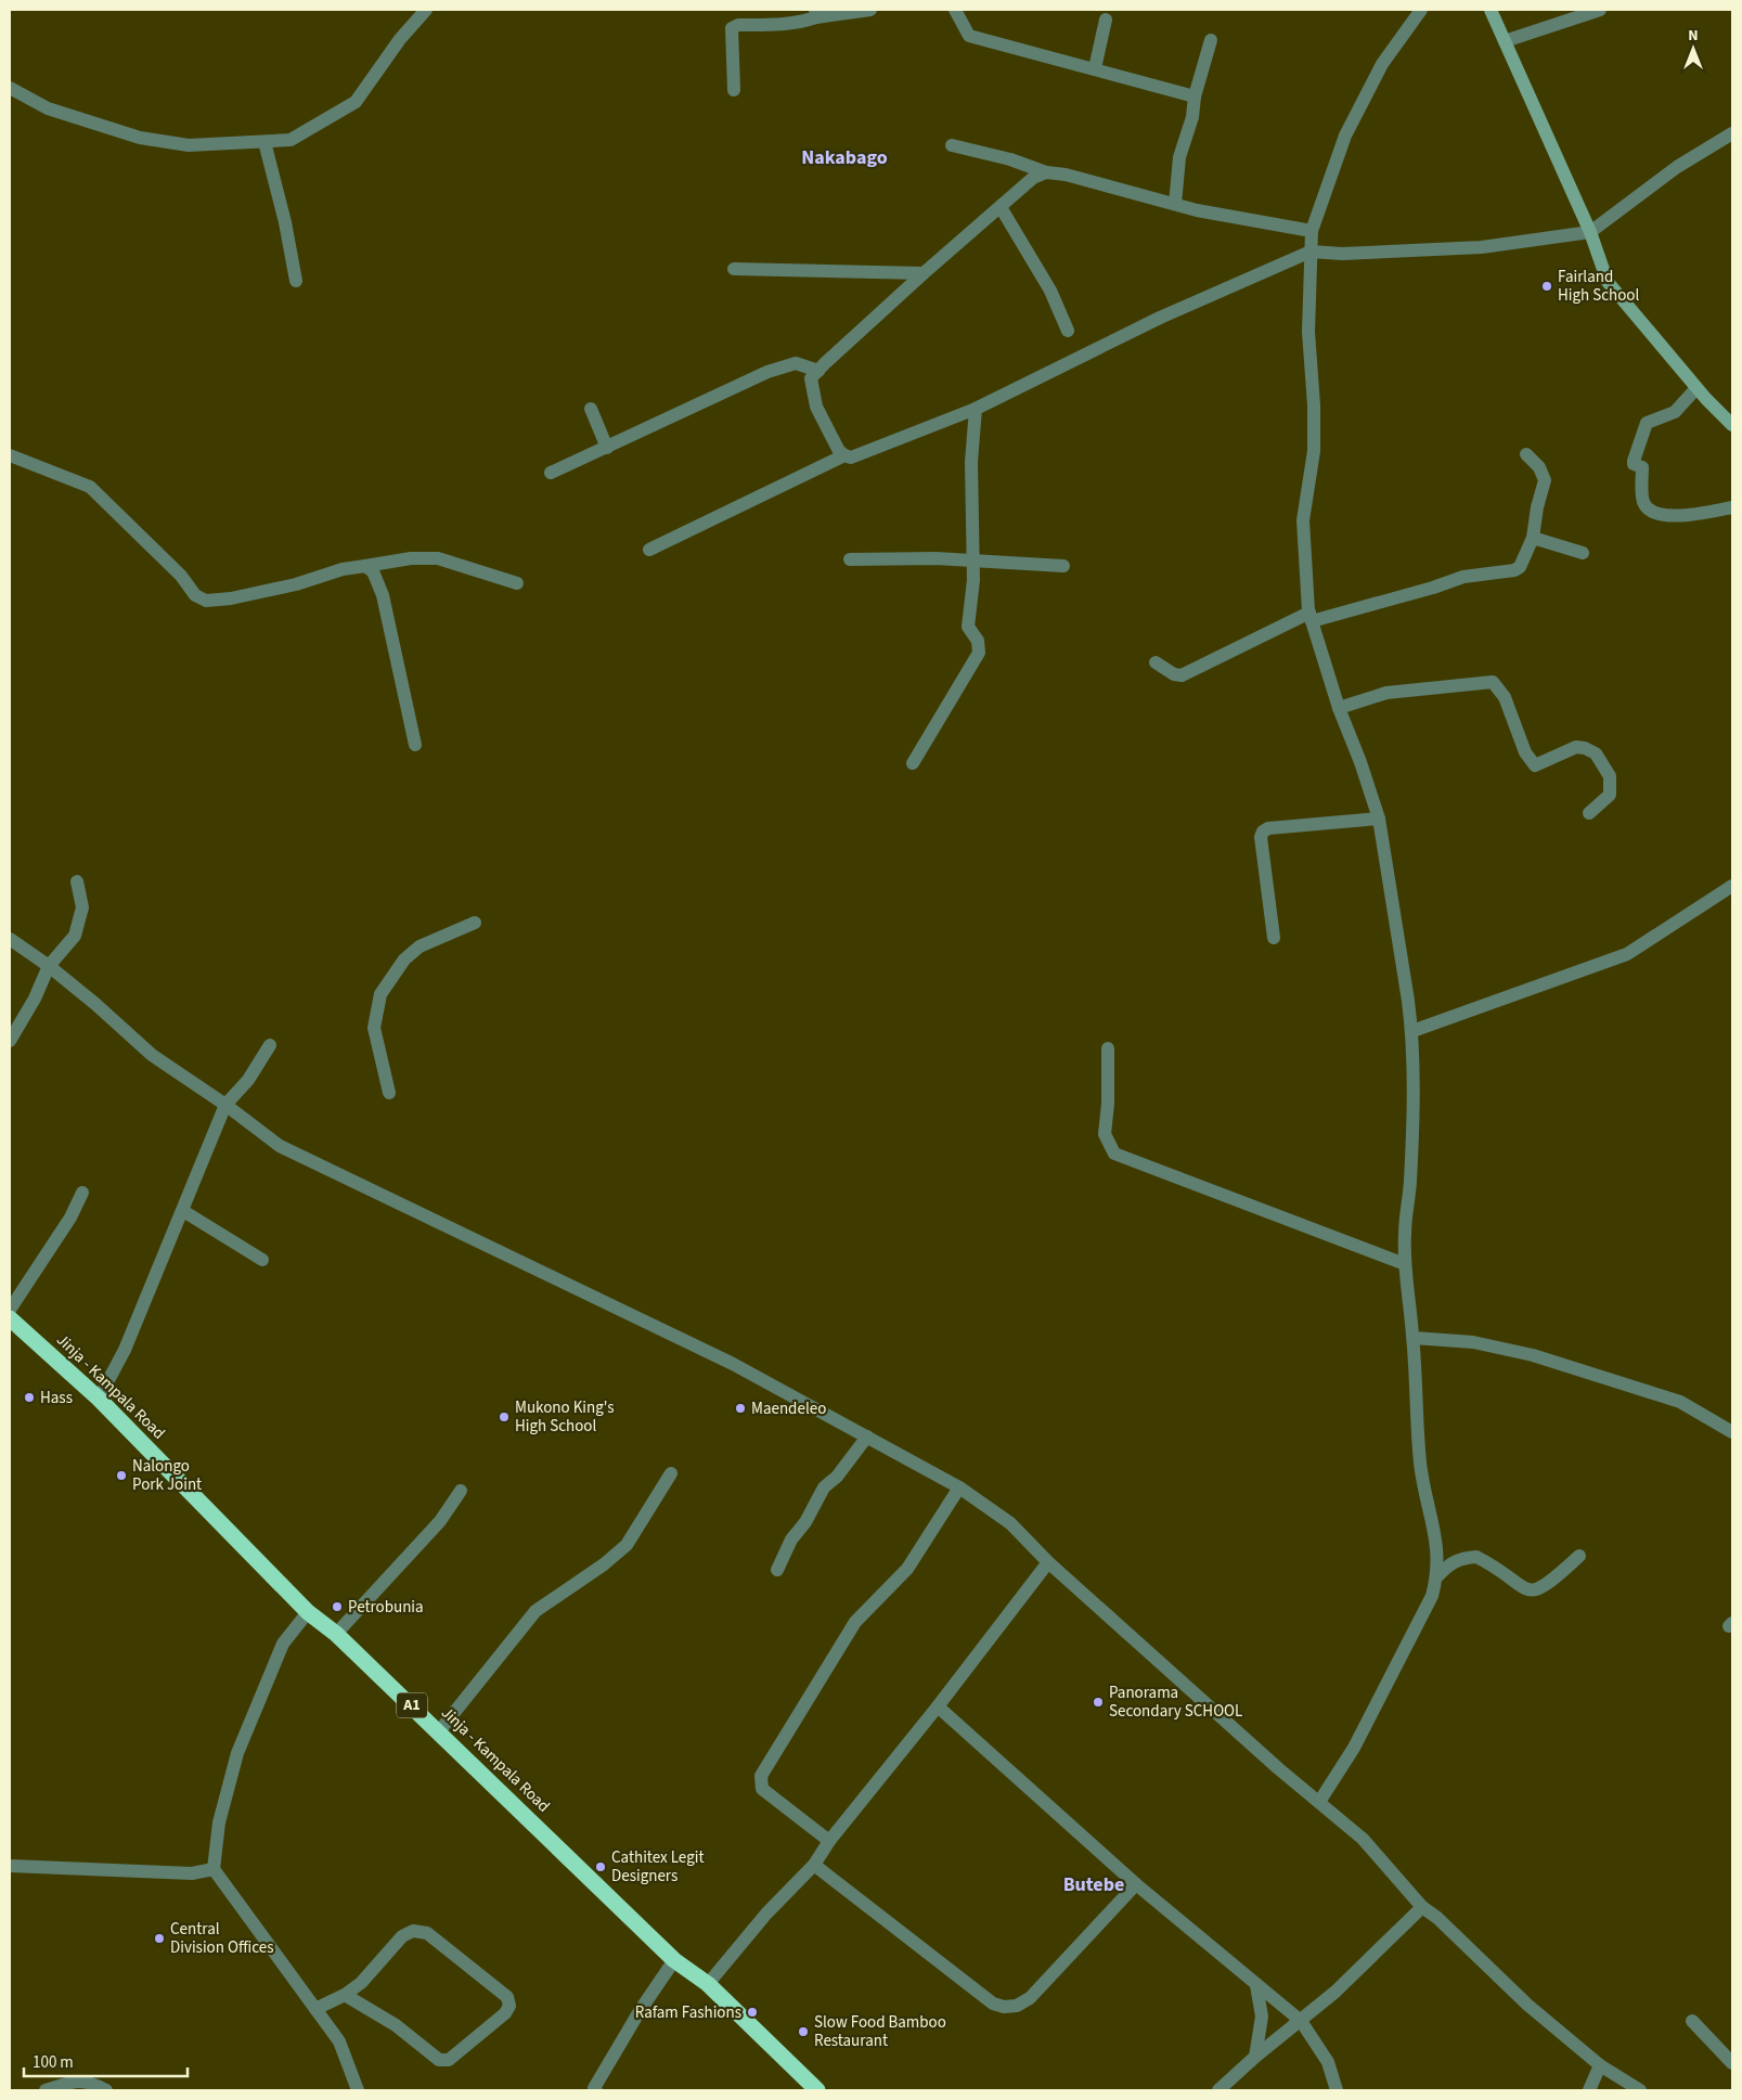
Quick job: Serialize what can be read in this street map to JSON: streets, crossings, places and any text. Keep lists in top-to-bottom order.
{
  "streets": {
    "highway": ["Jinja - Kampala Road", "A1"]
  },
  "districts": ["Nakabago", "Butebe"],
  "places": [
    "Fairland High School",
    "Hass",
    "Maendeleo",
    "Mukono King's High School",
    "Nalongo Pork Joint",
    "Petrobunia",
    "Panorama Secondary SCHOOL",
    "Cathitex Legit Designers",
    "Central Division Offices",
    "Rafam Fashions",
    "Slow Food Bamboo Restaurant"
  ],
  "scale_bar": "100 m",
  "north": "top"
}
